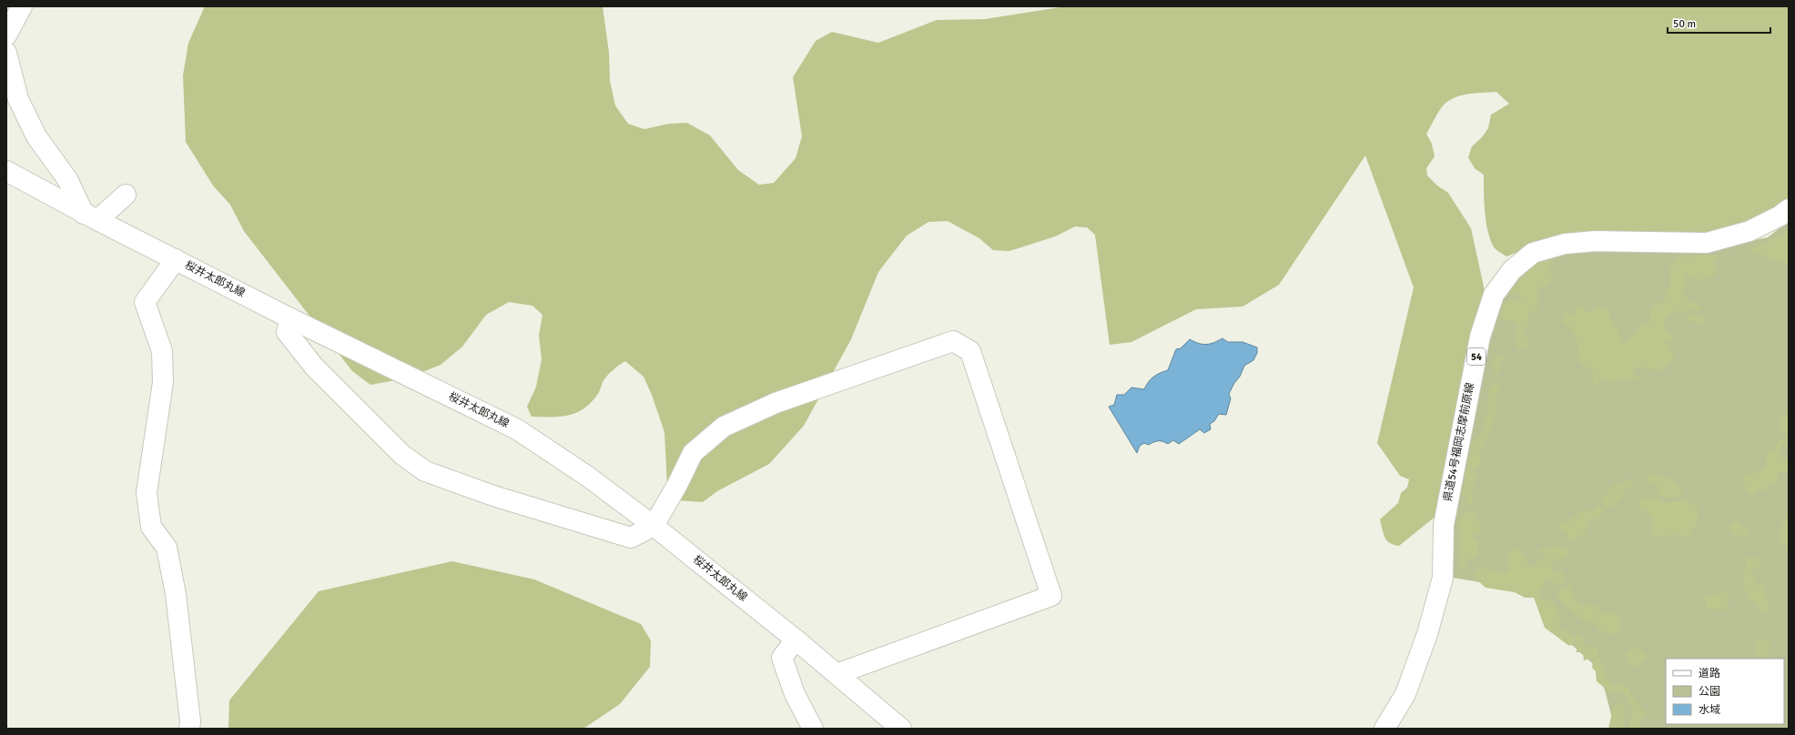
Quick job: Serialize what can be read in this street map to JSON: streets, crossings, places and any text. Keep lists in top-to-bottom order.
{
  "streets": {
    "street": ["桜井太郎丸線", "54", "県道54号福岡志摩前原線"]
  },
  "legend": ["道路", "公園", "水域"],
  "scale_bar": "50 m"
}
